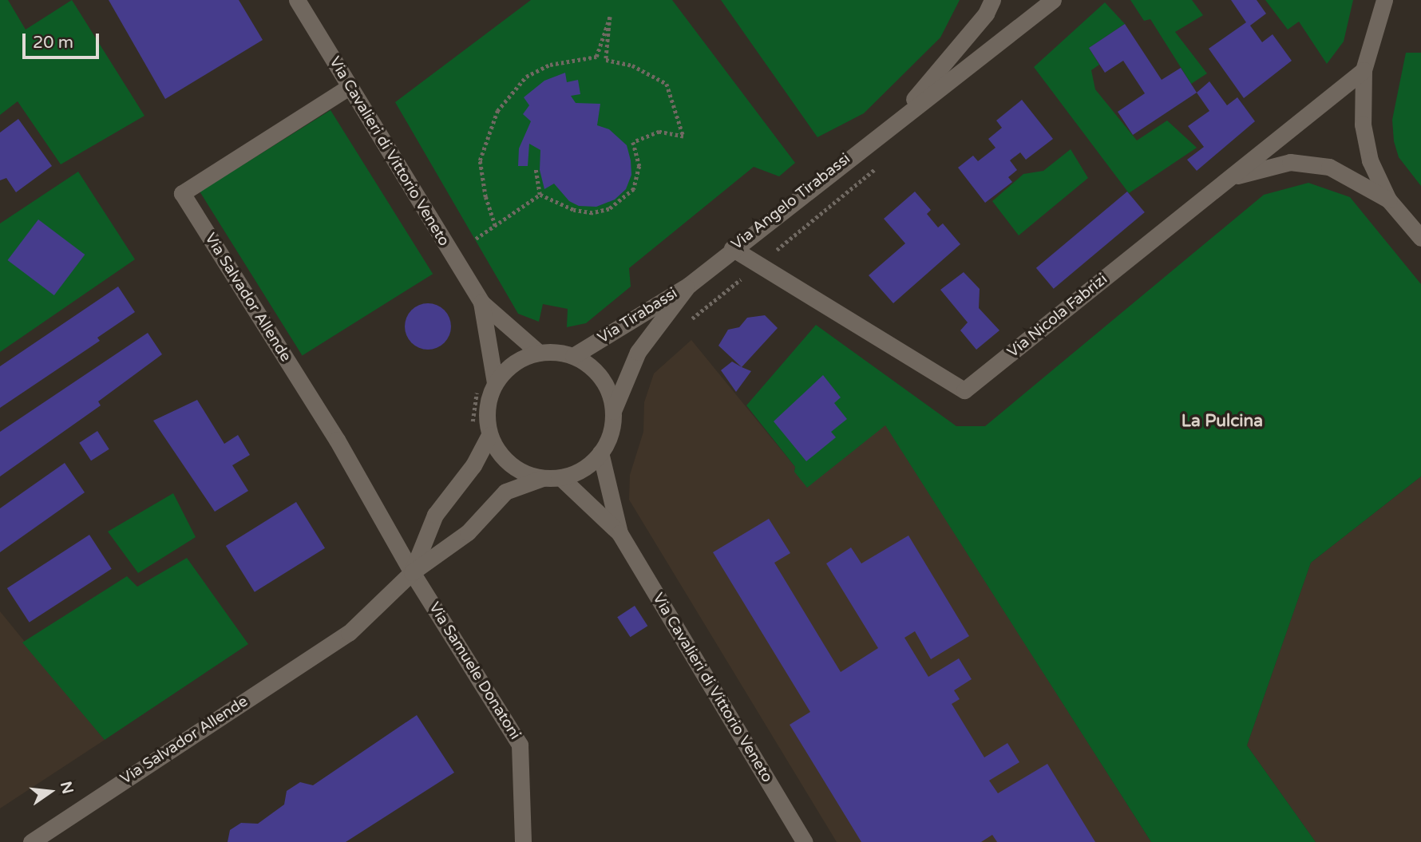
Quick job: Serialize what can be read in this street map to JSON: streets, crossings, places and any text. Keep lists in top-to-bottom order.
{
  "streets": {
    "street": [
      "Via Cavalieri di Vittorio Veneto",
      "Via Angelo Tirabassi",
      "Via Salvador Allende",
      "Via Tirabassi",
      "Via Nicola Fabrizi",
      "Via Samuele Donatoni"
    ]
  },
  "crossings": [
    ["Via Cavalieri di Vittorio Veneto", "Via Salvador Allende"],
    ["Via Cavalieri di Vittorio Veneto", "Via Tirabassi"],
    ["Via Angelo Tirabassi", "Via Tirabassi"],
    ["Via Angelo Tirabassi", "Via Nicola Fabrizi"],
    ["Via Salvador Allende", "Via Tirabassi"],
    ["Via Salvador Allende", "Via Samuele Donatoni"]
  ],
  "districts": ["La Pulcina"],
  "scale_bar": "20 m",
  "north": "right"
}
